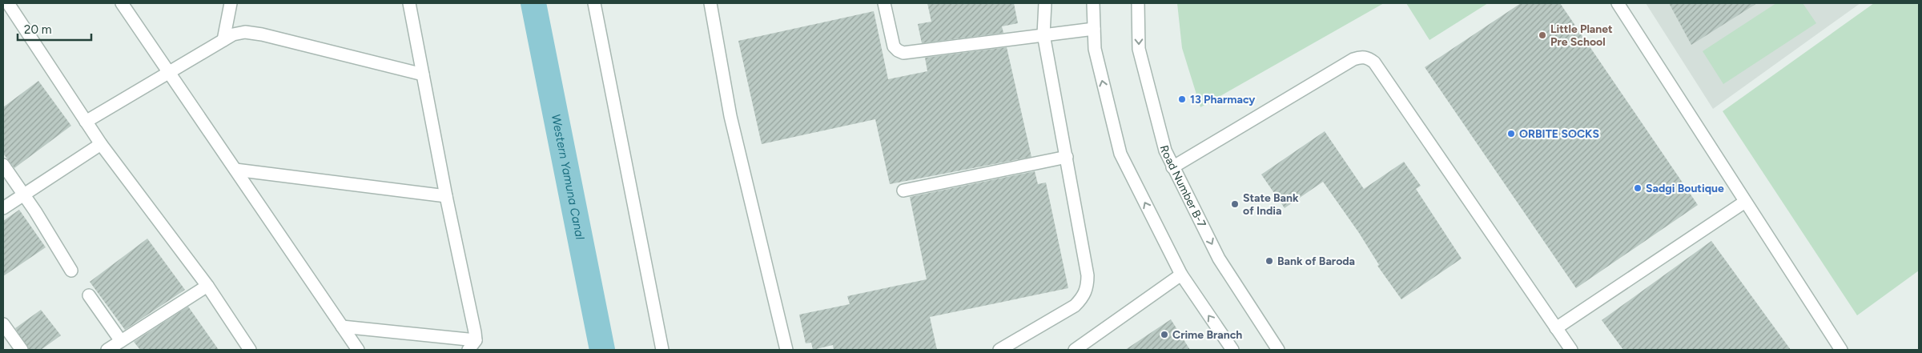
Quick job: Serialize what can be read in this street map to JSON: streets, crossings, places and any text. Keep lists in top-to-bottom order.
{
  "streets": {
    "street": ["Road Number B-7"]
  },
  "water": ["Western Yamuna Canal"],
  "places": [
    "Little Planet Pre School",
    "13 Pharmacy",
    "ORBITE SOCKS",
    "Sadgi Boutique",
    "State Bank of India",
    "Bank of Baroda",
    "Crime Branch"
  ],
  "scale_bar": "20 m"
}
